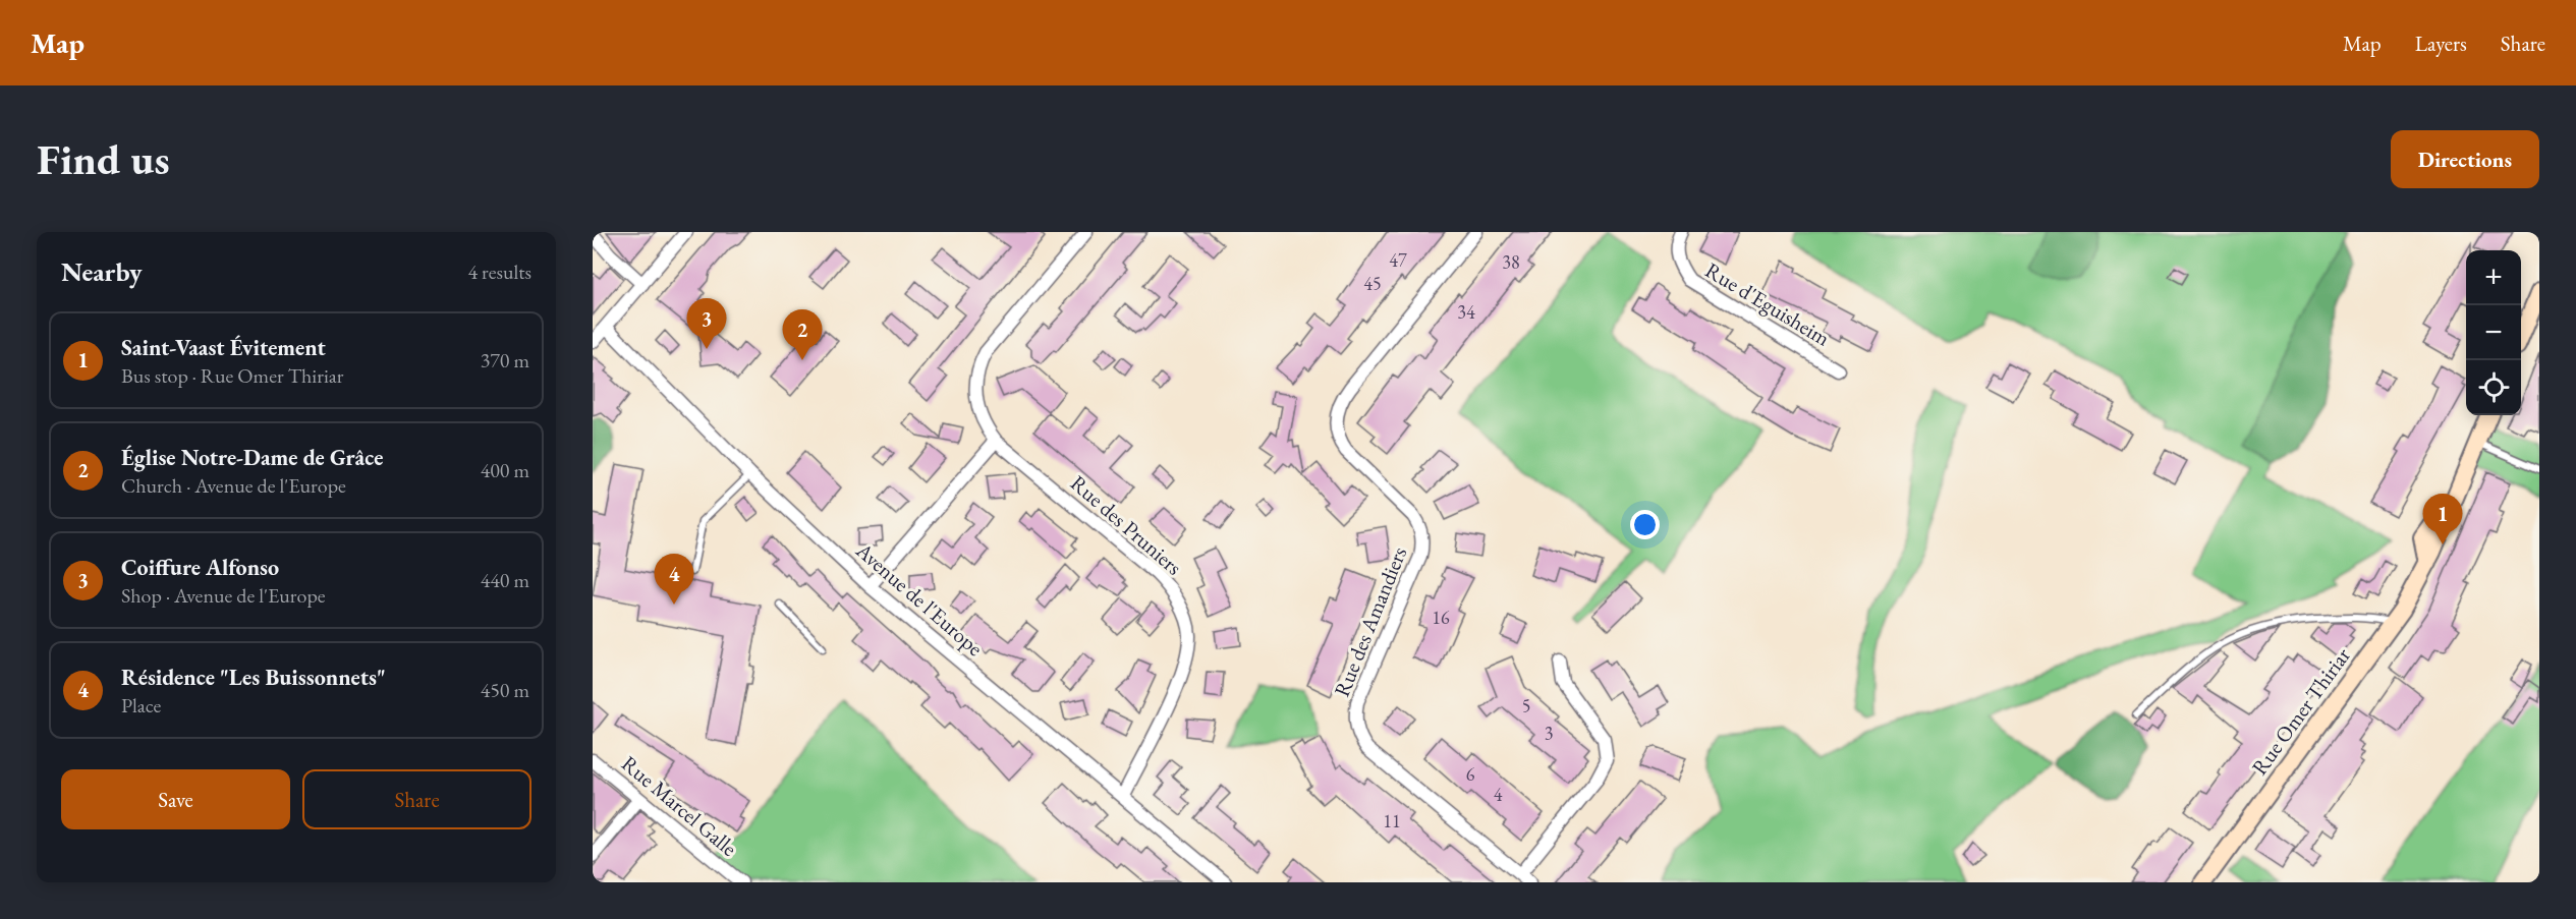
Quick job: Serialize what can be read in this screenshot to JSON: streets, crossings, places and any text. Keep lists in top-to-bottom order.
{
  "streets": {
    "street": [
      "Rue d'Eguisheim",
      "Rue des Pruniers",
      "Avenue de l'Europe",
      "Rue des Amandiers",
      "Rue Omer Thiriar",
      "Rue Marcel Galle"
    ]
  },
  "crossings": [
    ["Rue des Pruniers", "Avenue de l'Europe"]
  ],
  "house_numbers": [
    "47",
    "38",
    "45",
    "34",
    "16",
    "5",
    "3",
    "6",
    "4",
    "11"
  ],
  "page": {
    "header": "Map",
    "nav": ["Map", "Layers", "Share"],
    "buttons": [
      "Directions",
      ["Save", "Share"]
    ],
    "title": "Find us",
    "heading": ["Nearby", "4 results"],
    "map_buttons": ["+", "−"],
    "pins": [
      "3",
      "2",
      "1",
      "4"
    ],
    "list": [
      {
        "mark": "1",
        "name": "Saint-Vaast Évitement",
        "note": "Bus stop · Rue Omer Thiriar",
        "value": "370 m"
      },
      {
        "mark": "2",
        "name": "Église Notre-Dame de Grâce",
        "note": "Church · Avenue de l'Europe",
        "value": "400 m"
      },
      {
        "mark": "3",
        "name": "Coiffure Alfonso",
        "note": "Shop · Avenue de l'Europe",
        "value": "440 m"
      },
      {
        "mark": "4",
        "name": "Résidence \"Les Buissonnets\"",
        "note": "Place",
        "value": "450 m"
      }
    ]
  }
}
